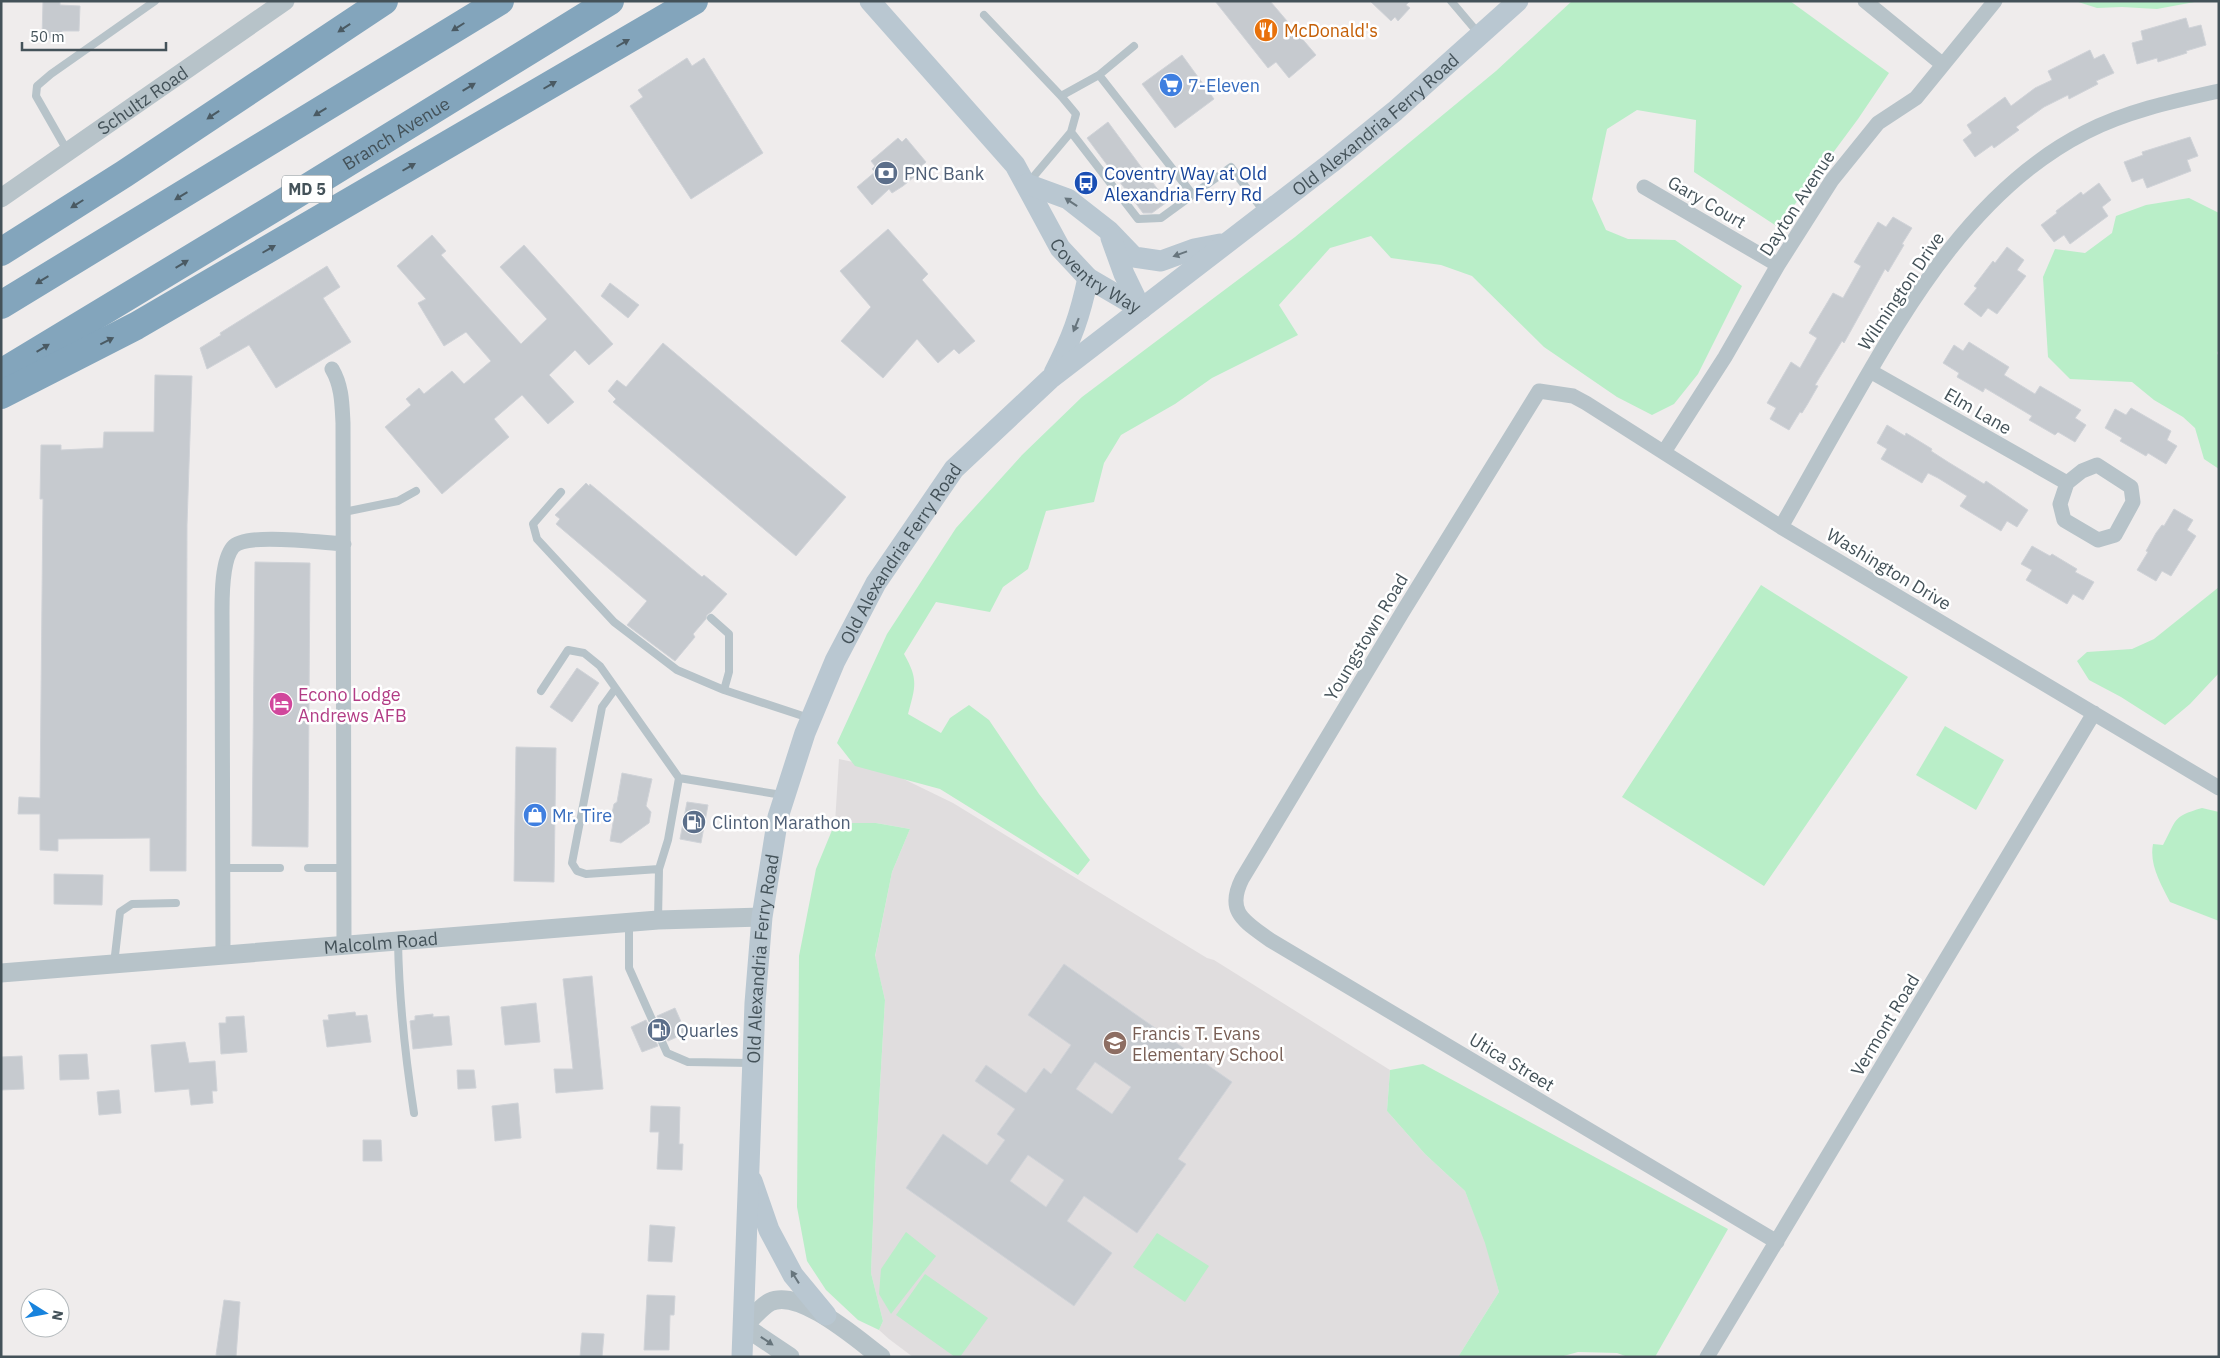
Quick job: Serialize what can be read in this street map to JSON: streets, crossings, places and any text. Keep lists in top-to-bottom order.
{
  "streets": {
    "highway": ["Branch Avenue", "MD 5"],
    "main road": ["Old Alexandria Ferry Road", "Coventry Way"],
    "street": [
      "Schultz Road",
      "Gary Court",
      "Dayton Avenue",
      "Wilmington Drive",
      "Elm Lane",
      "Washington Drive",
      "Youngstown Road",
      "Malcolm Road",
      "Vermont Road",
      "Utica Street"
    ]
  },
  "crossings": [
    ["Old Alexandria Ferry Road", "Coventry Way"],
    ["Old Alexandria Ferry Road", "Malcolm Road"],
    ["Gary Court", "Dayton Avenue"],
    ["Dayton Avenue", "Washington Drive"],
    ["Wilmington Drive", "Elm Lane"],
    ["Wilmington Drive", "Washington Drive"],
    ["Washington Drive", "Youngstown Road"],
    ["Washington Drive", "Vermont Road"],
    ["Youngstown Road", "Utica Street"],
    ["Vermont Road", "Utica Street"]
  ],
  "places": {
    "restaurant": ["McDonald's"],
    "supermarket": ["7-Eleven"],
    "bank": ["PNC Bank"],
    "bus stop": ["Coventry Way at Old Alexandria Ferry Rd"],
    "hotel": ["Econo Lodge Andrews AFB"],
    "shop": ["Mr. Tire"],
    "fuel station": ["Clinton Marathon", "Quarles"],
    "school or university": ["Francis T. Evans Elementary School"]
  },
  "scale_bar": "50 m",
  "north": "right"
}
